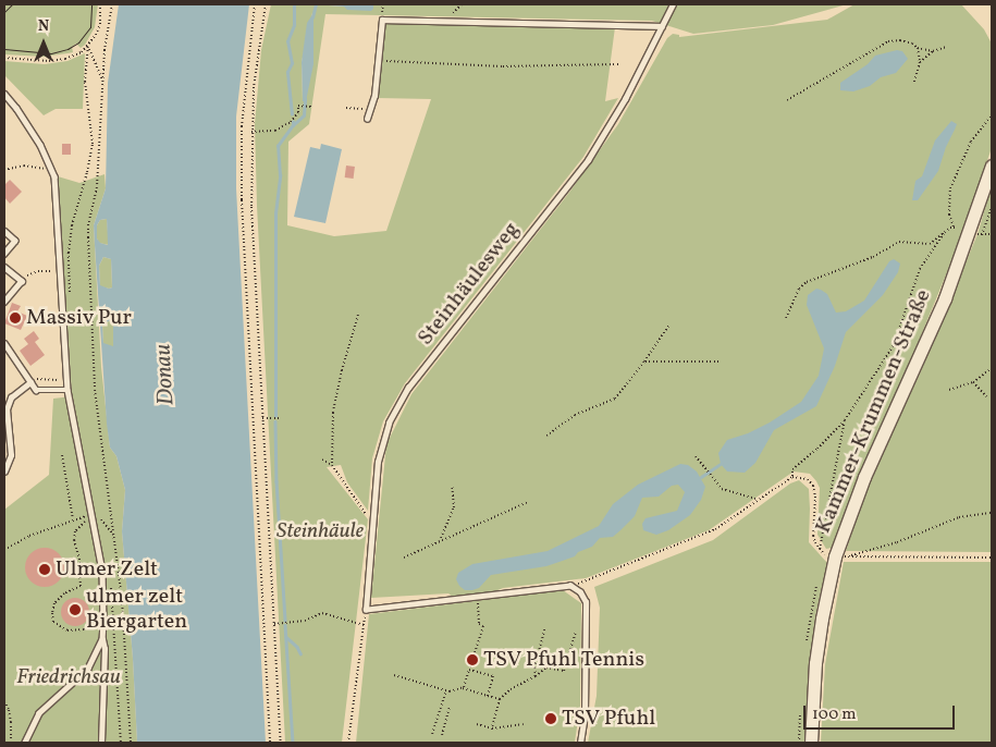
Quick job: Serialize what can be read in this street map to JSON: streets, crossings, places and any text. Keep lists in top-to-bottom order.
{
  "streets": {
    "street": ["Kammer-Krummen-Straße"],
    "lane": ["Steinhäulesweg"]
  },
  "water": ["Donau"],
  "parks": ["Steinhäule", "Friedrichsau"],
  "places": [
    "Massiv Pur",
    "Ulmer Zelt",
    "ulmer zelt Biergarten",
    "TSV Pfuhl Tennis",
    "TSV Pfuhl"
  ],
  "scale_bar": "100 m",
  "north": "top"
}
